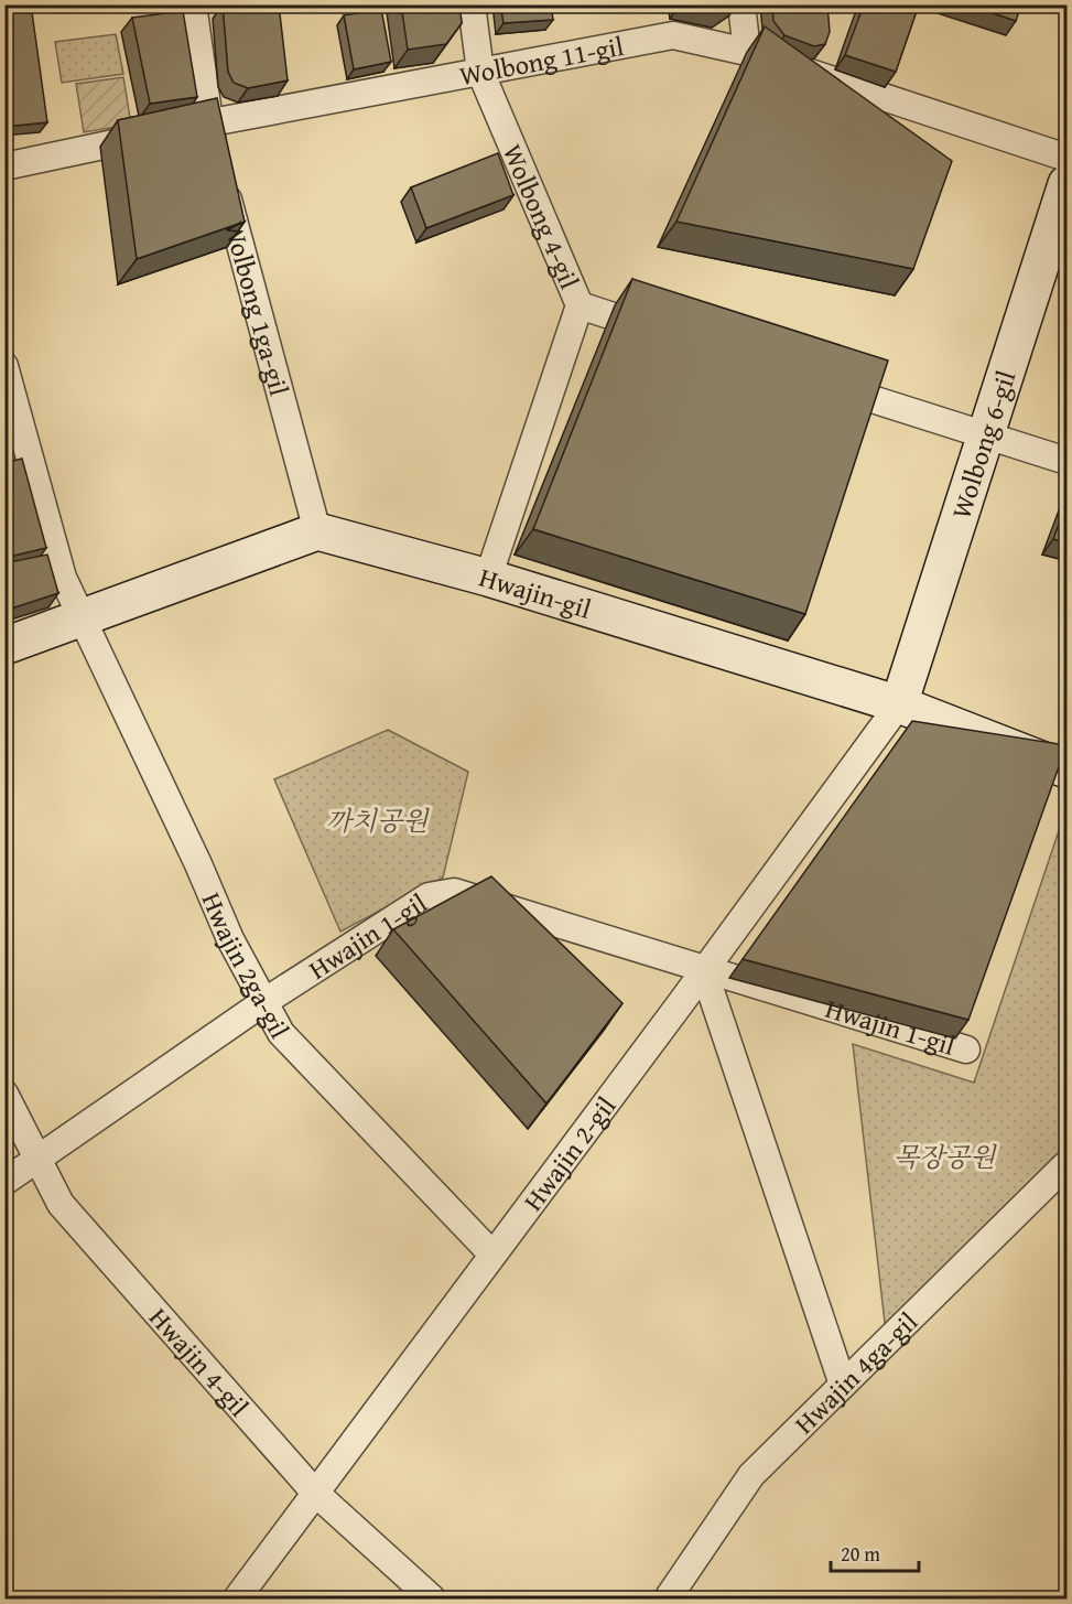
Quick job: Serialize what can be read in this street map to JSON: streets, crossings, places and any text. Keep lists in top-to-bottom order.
{
  "streets": {
    "street": [
      "Wolbong 11-gil",
      "Wolbong 4-gil",
      "Wolbong 1ga-gil",
      "Wolbong 6-gil",
      "Hwajin-gil",
      "Hwajin 1-gil",
      "Hwajin 2ga-gil",
      "Hwajin 2-gil",
      "Hwajin 4-gil",
      "Hwajin 4ga-gil"
    ]
  },
  "crossings": [
    ["Wolbong 11-gil", "Wolbong 4-gil"],
    ["Wolbong 11-gil", "Wolbong 1ga-gil"],
    ["Wolbong 4-gil", "Hwajin-gil"],
    ["Wolbong 1ga-gil", "Hwajin-gil"],
    ["Wolbong 6-gil", "Hwajin-gil"],
    ["Wolbong 6-gil", "Hwajin 2-gil"],
    ["Hwajin-gil", "Hwajin 2-gil"],
    ["Hwajin 1-gil", "Hwajin 2ga-gil"],
    ["Hwajin 1-gil", "Hwajin 2-gil"],
    ["Hwajin 1-gil", "Hwajin 4-gil"],
    ["Hwajin 2ga-gil", "Hwajin 2-gil"],
    ["Hwajin 2-gil", "Hwajin 4-gil"]
  ],
  "parks": ["까치공원", "목장공원"],
  "scale_bar": "20 m"
}
